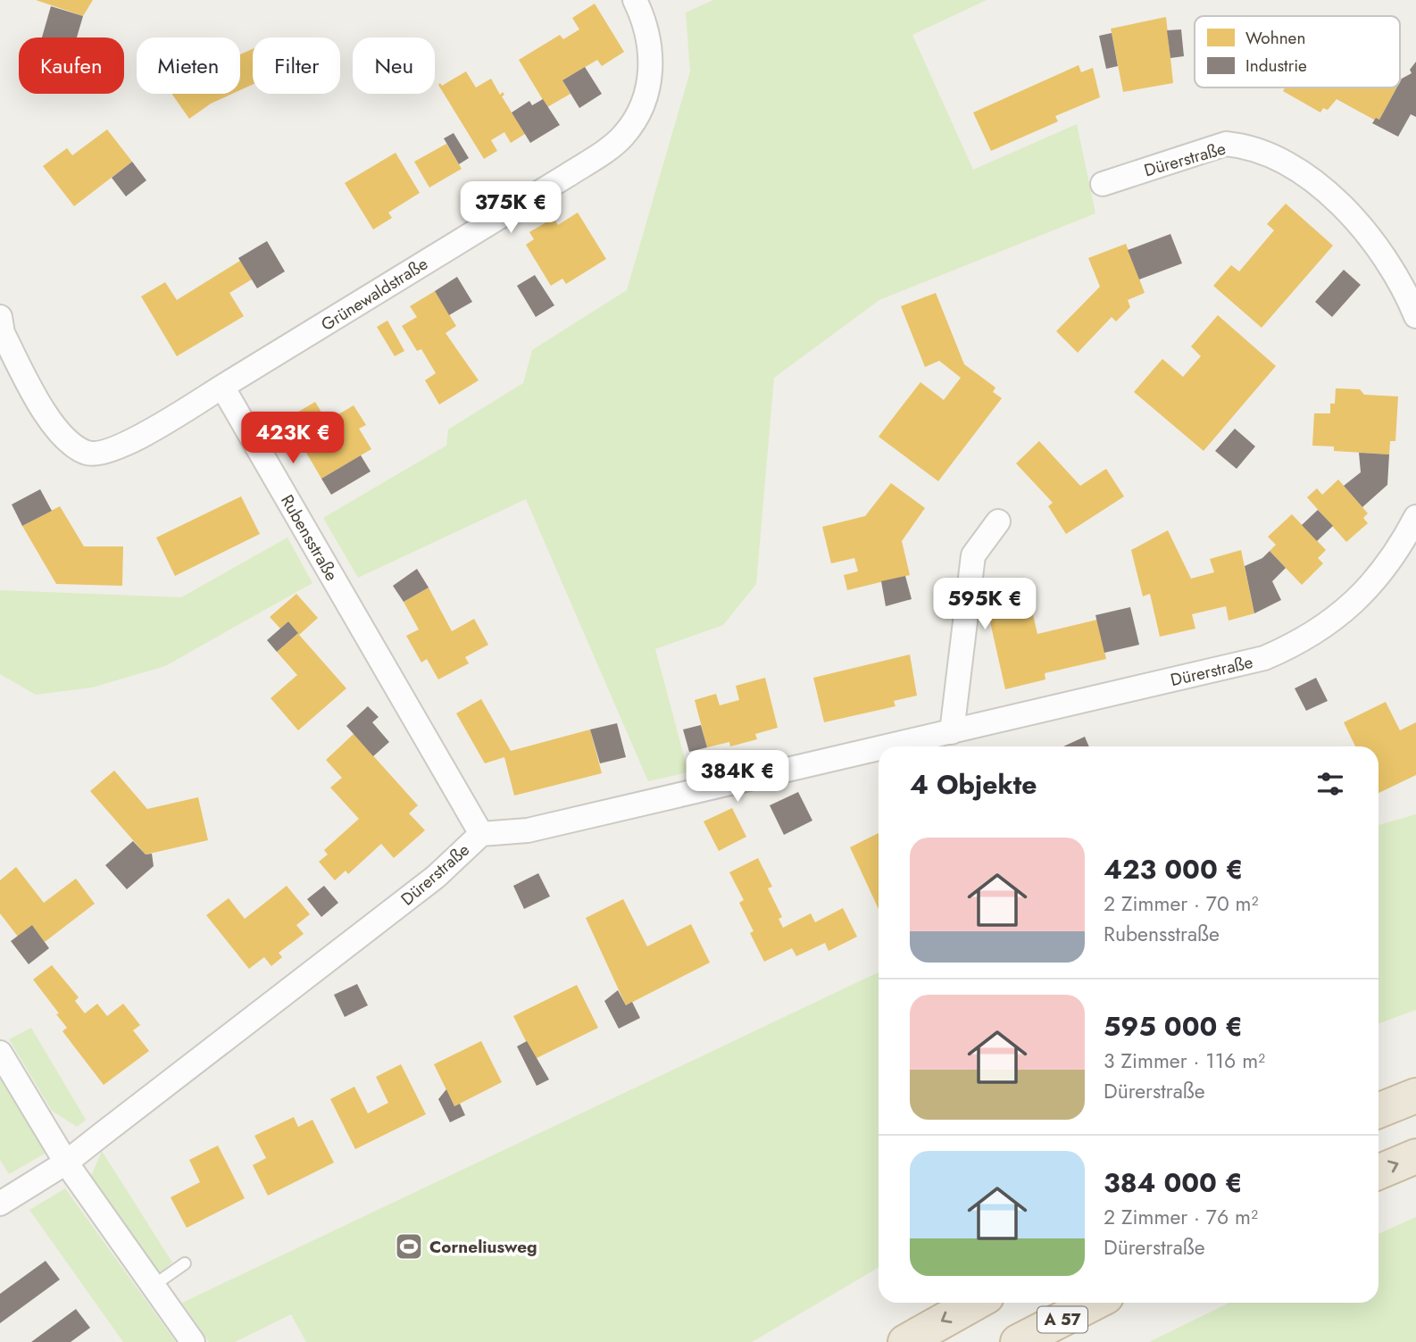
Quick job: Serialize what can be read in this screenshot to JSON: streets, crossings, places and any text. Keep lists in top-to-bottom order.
{
  "streets": {
    "highway": ["A 57"],
    "street": ["Dürerstraße", "Grünewaldstraße", "Rubensstraße"]
  },
  "crossings": [
    ["Dürerstraße", "Rubensstraße"],
    ["Grünewaldstraße", "Rubensstraße"]
  ],
  "places": {
    "sports": ["Corneliusweg"]
  },
  "legend": ["Wohnen", "Industrie"],
  "page": {
    "chip": [
      "Kaufen",
      "Mieten",
      "Filter",
      "Neu"
    ],
    "price": [
      "375K €",
      "423K €",
      "595K €",
      "384K €"
    ],
    "heading": "4 Objekte",
    "list": [
      {
        "name": "423 000 €",
        "note": "2 Zimmer · 70 m² · Rubensstraße"
      },
      {
        "name": "595 000 €",
        "note": "3 Zimmer · 116 m² · Dürerstraße"
      },
      {
        "name": "384 000 €",
        "note": "2 Zimmer · 76 m² · Dürerstraße"
      }
    ]
  }
}
